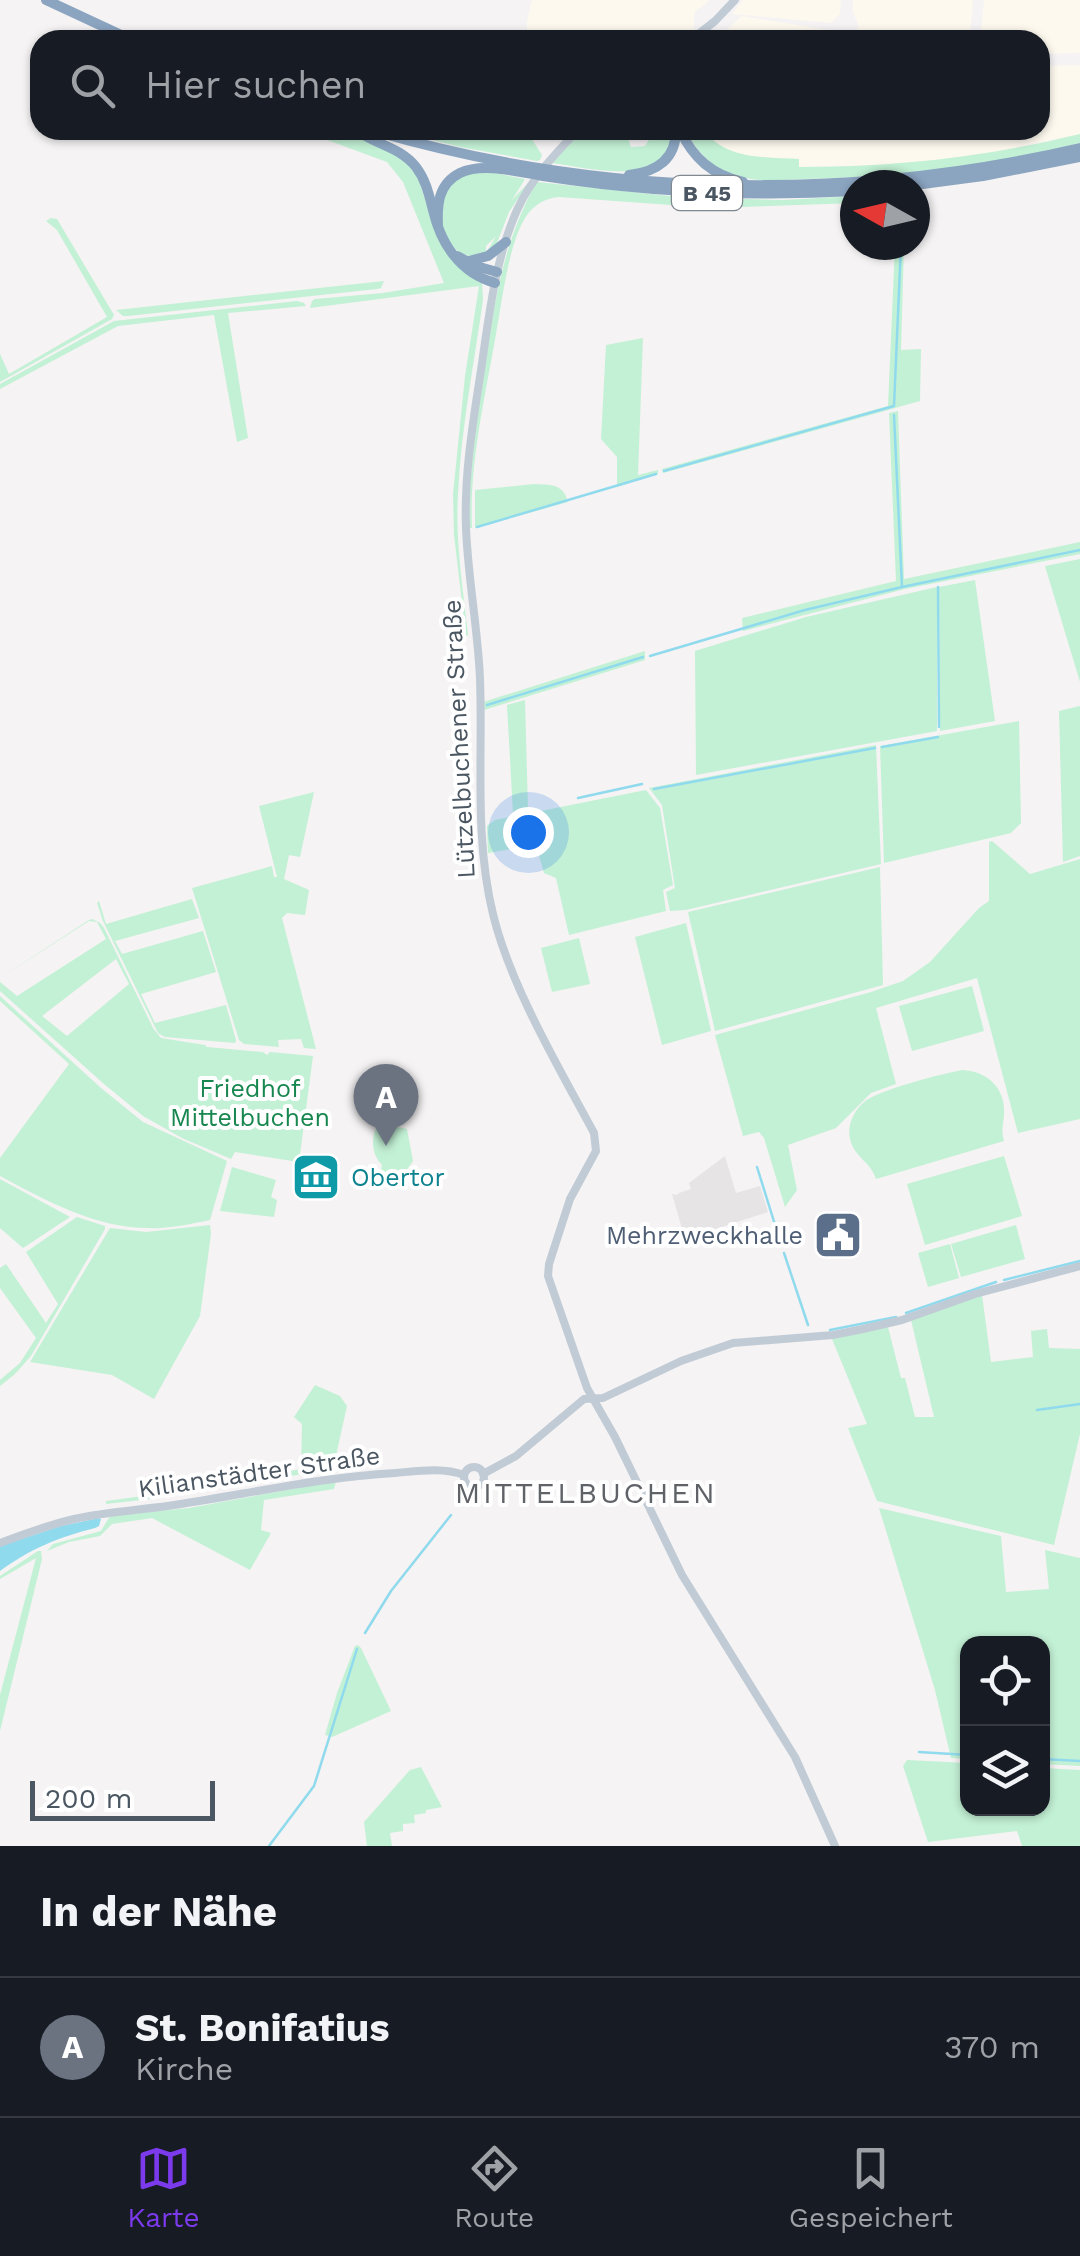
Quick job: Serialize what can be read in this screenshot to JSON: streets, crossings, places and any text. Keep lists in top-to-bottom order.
{
  "streets": {
    "highway": ["B 45"],
    "main road": ["Lützelbuchener Straße", "Kilianstädter Straße"]
  },
  "districts": ["MITTELBUCHEN"],
  "parks": ["Friedhof Mittelbuchen"],
  "places": {
    "museum": ["Obertor"],
    "public building": ["Mehrzweckhalle"]
  },
  "scale_bar": "200 m",
  "north": "left",
  "page": {
    "search": "Hier suchen",
    "pins": "A",
    "scale": "200 m",
    "heading": "In der Nähe",
    "list": [
      {
        "mark": "A",
        "name": "St. Bonifatius",
        "note": "Kirche",
        "value": "370 m"
      }
    ],
    "nav": ["Karte", "Route", "Gespeichert"]
  }
}
